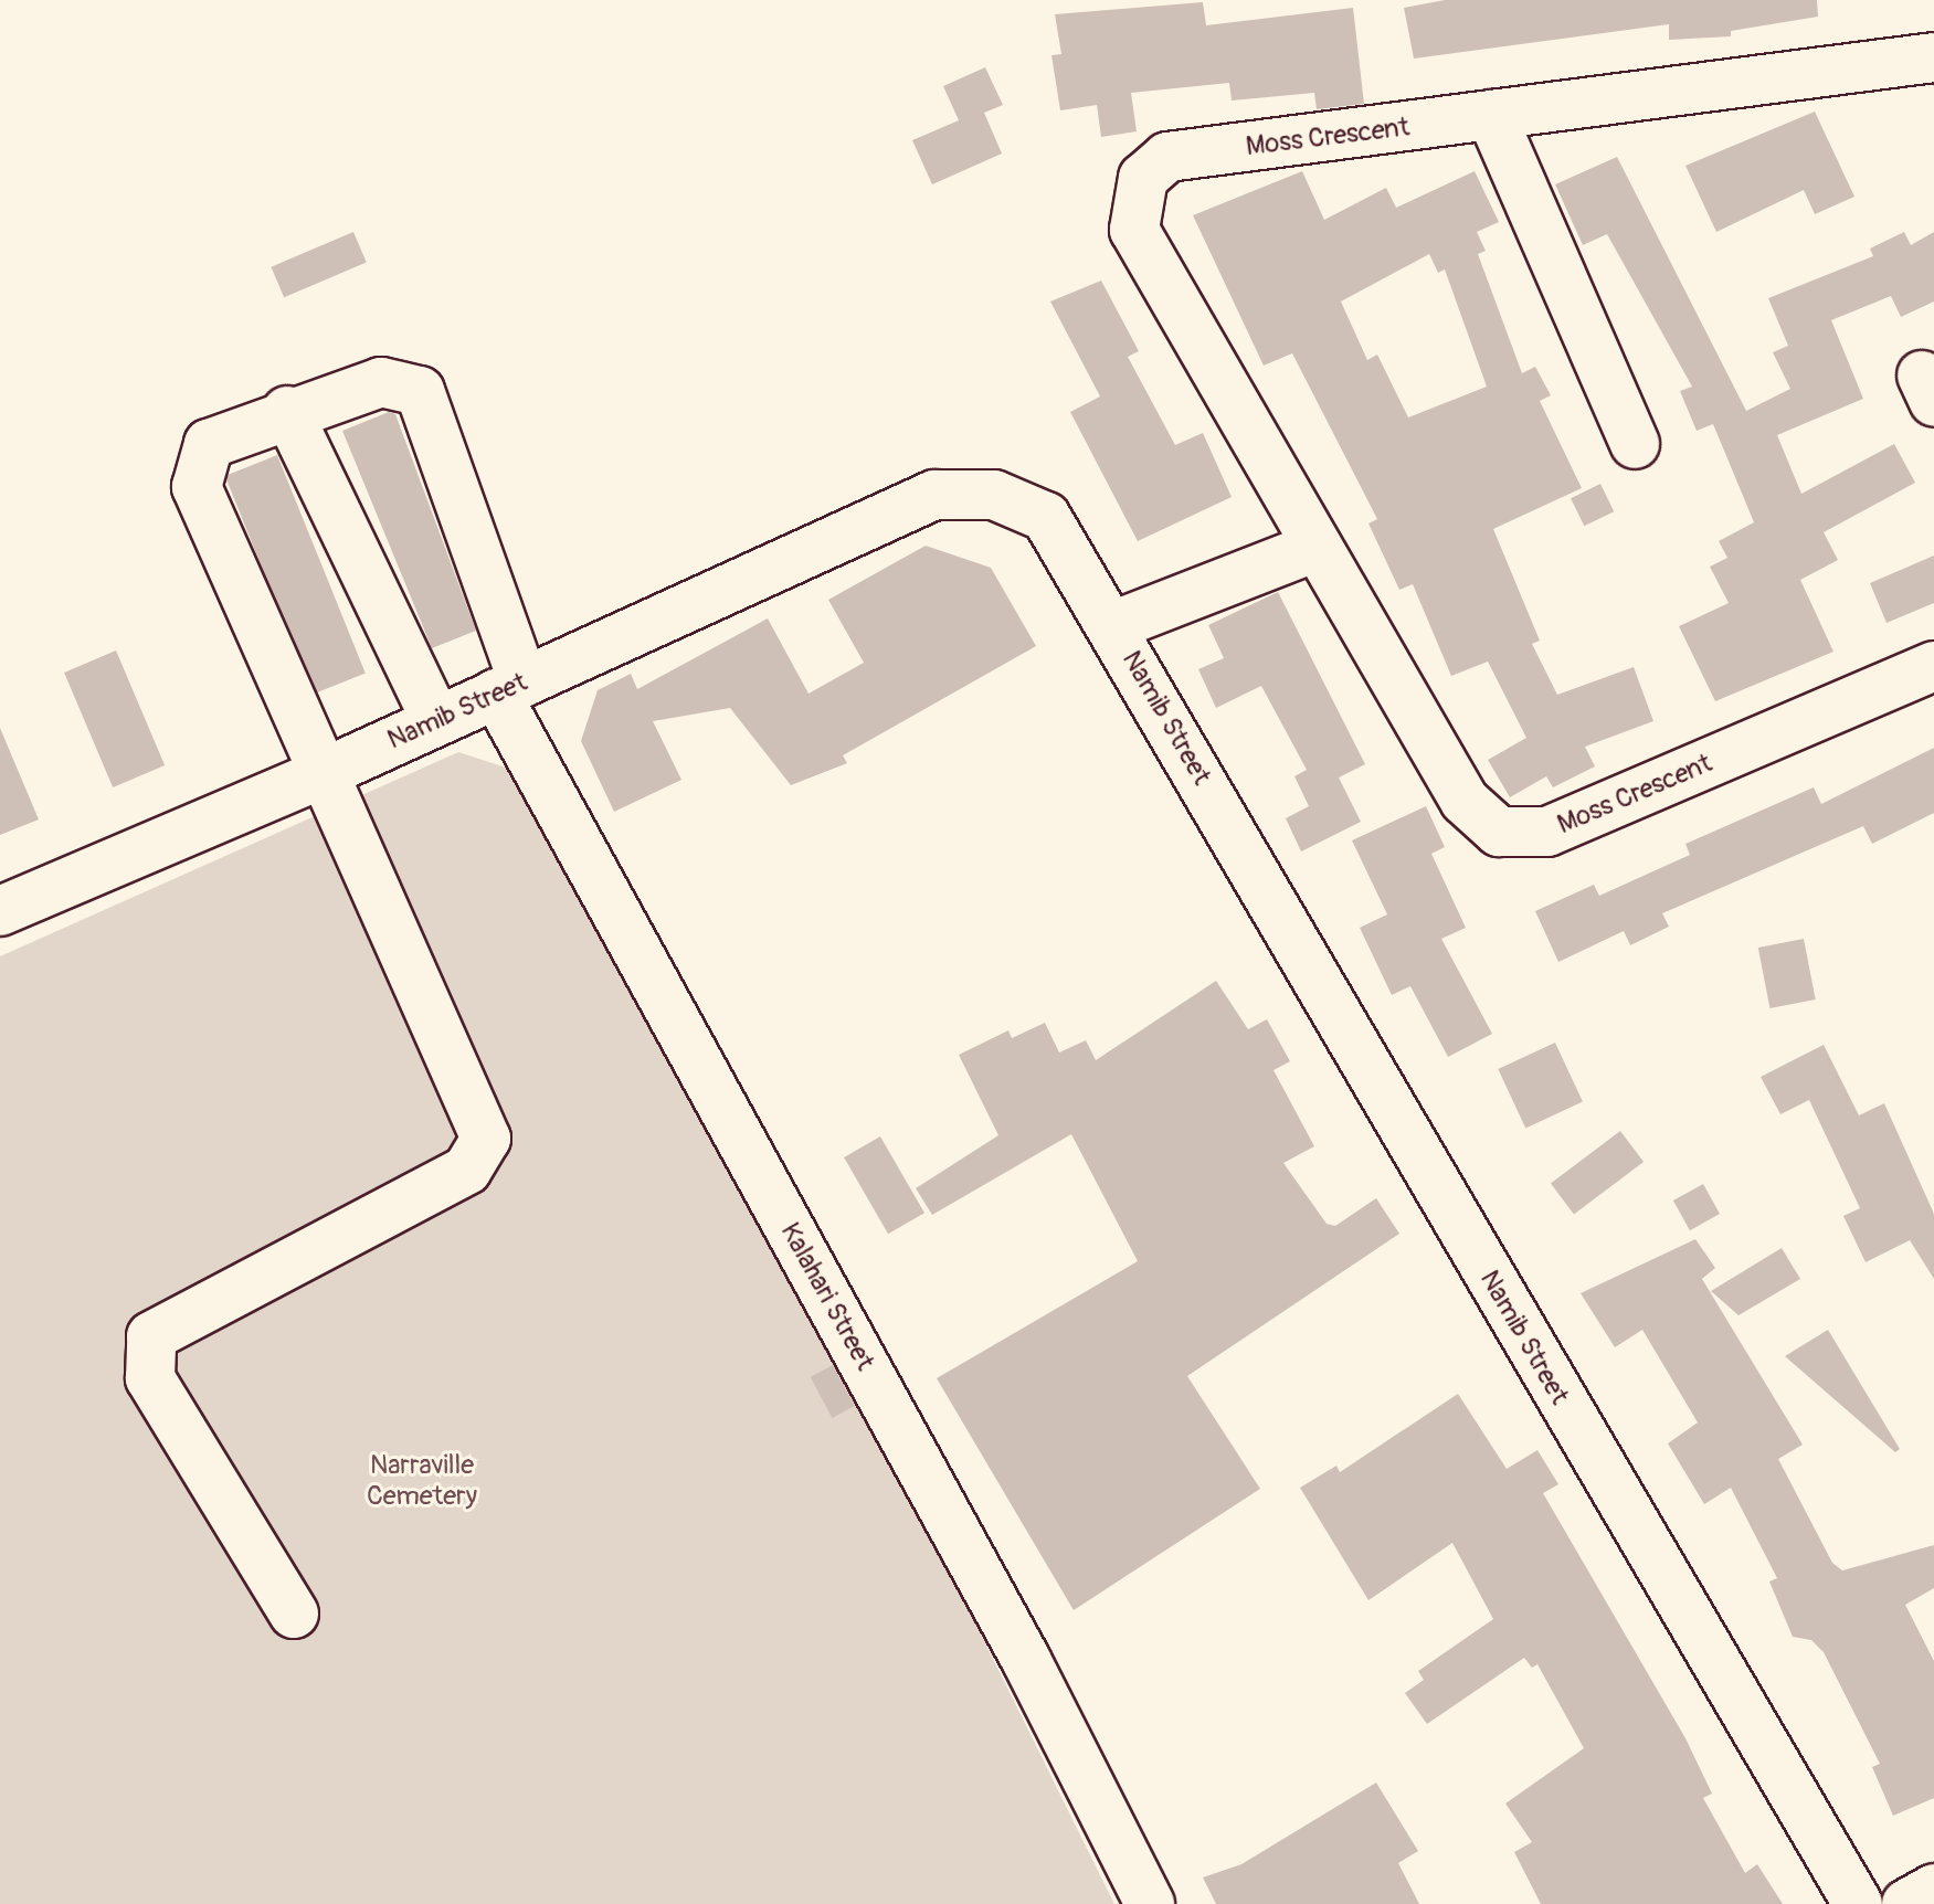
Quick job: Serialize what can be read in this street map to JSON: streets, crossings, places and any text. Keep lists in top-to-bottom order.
{
  "streets": {
    "street": ["Moss Crescent", "Namib Street", "Kalahari Street"]
  },
  "crossings": [
    ["Namib Street", "Kalahari Street"]
  ],
  "parks": ["Narraville Cemetery"]
}
